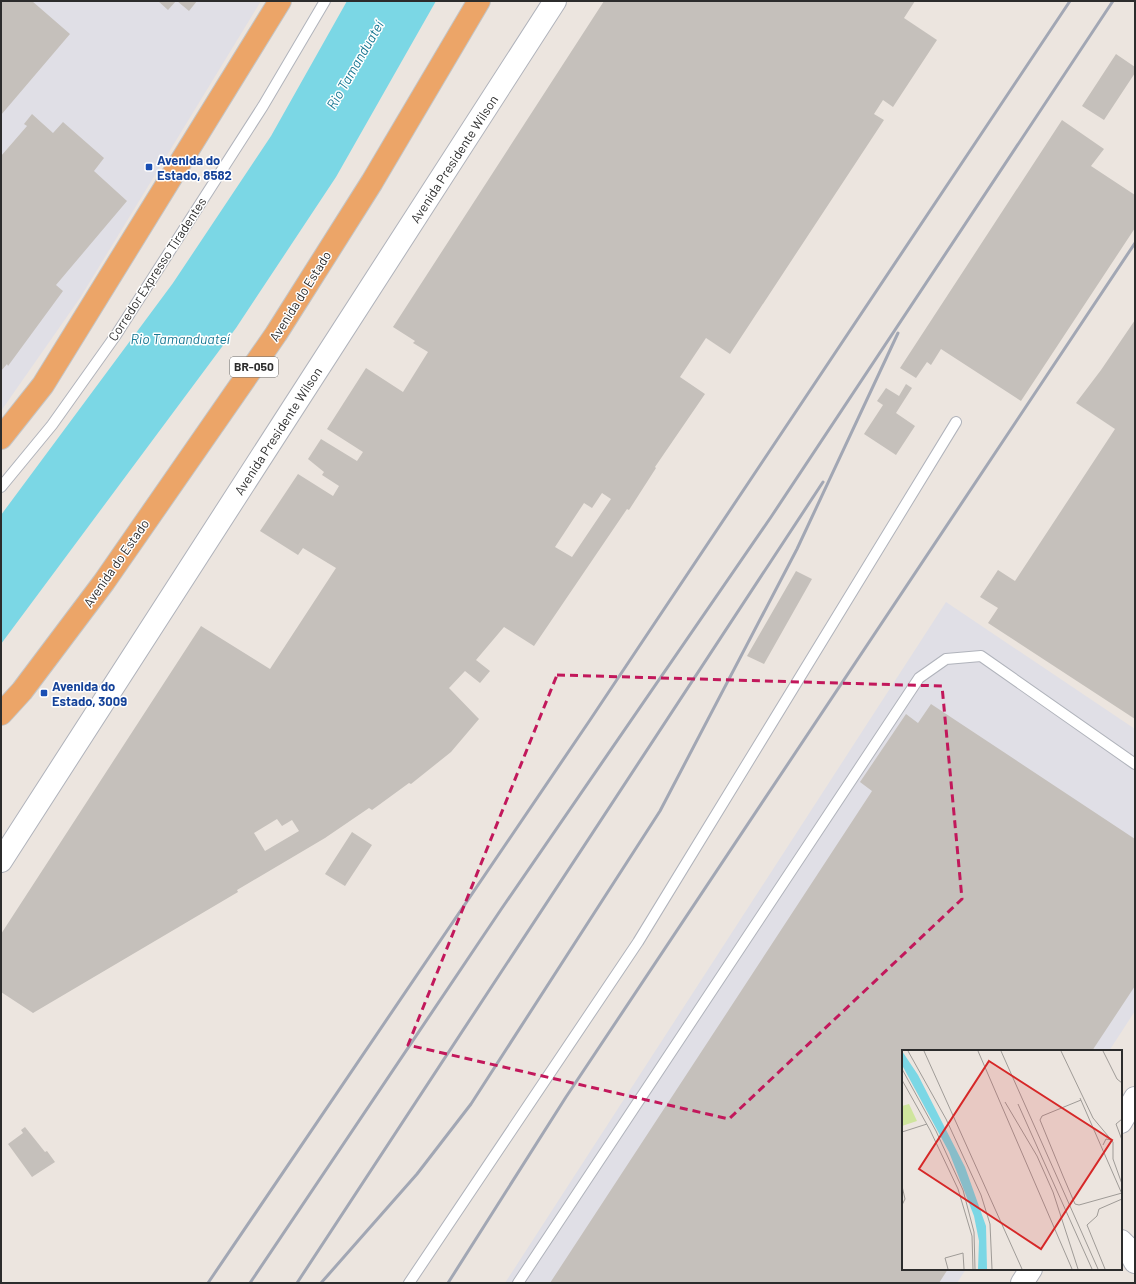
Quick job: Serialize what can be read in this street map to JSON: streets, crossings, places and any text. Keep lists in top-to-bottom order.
{
  "streets": {
    "highway": ["Avenida do Estado", "BR-050"],
    "main road": ["Avenida Presidente Wilson"],
    "lane": ["Corredor Expresso Tiradentes"]
  },
  "water": ["Rio Tamanduateí"],
  "places": {
    "transit": ["Avenida do Estado, 8582", "Avenida do Estado, 3009"]
  }
}
